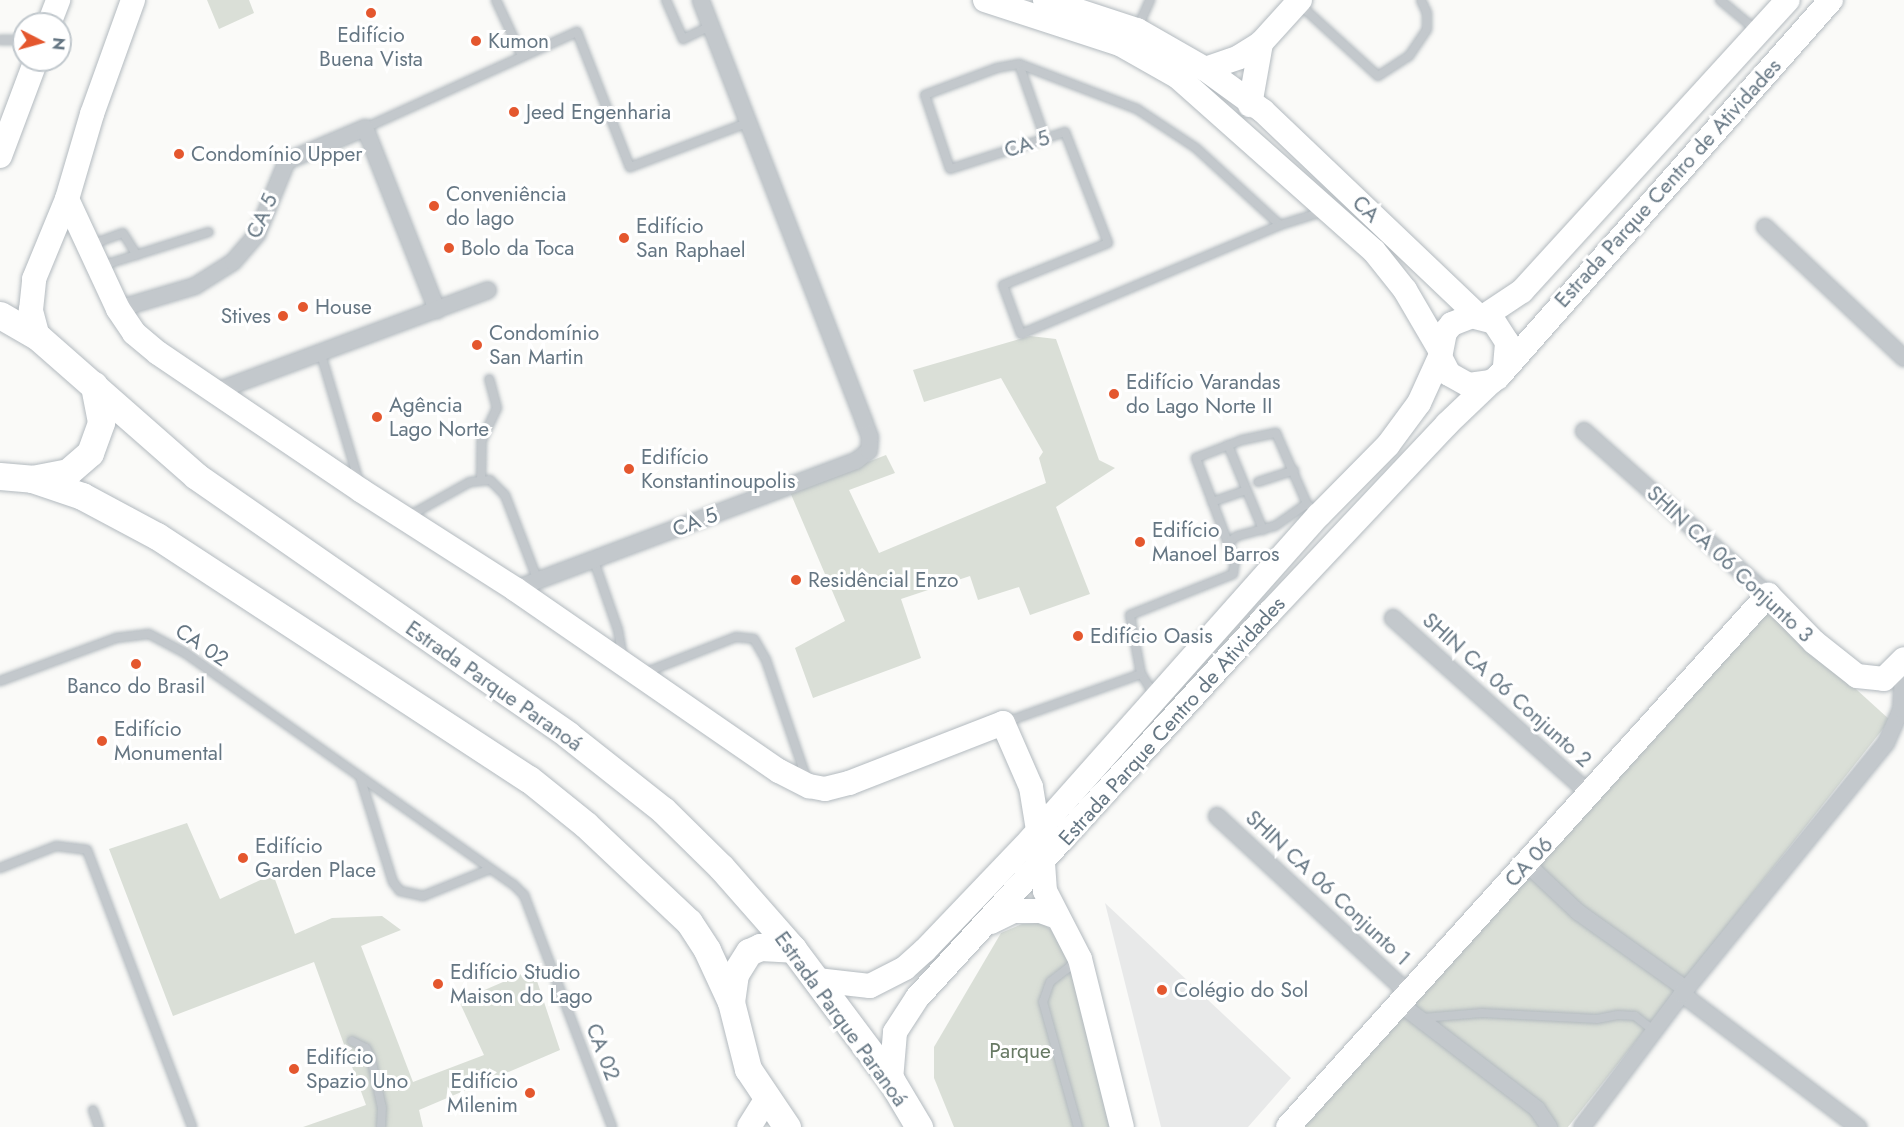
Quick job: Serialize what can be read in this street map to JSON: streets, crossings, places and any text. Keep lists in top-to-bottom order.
{
  "streets": {
    "main road": ["Estrada Parque Paranoá"],
    "street": [
      "CA 5",
      "Estrada Parque Centro de Atividades",
      "CA",
      "SHIN CA 06 Conjunto 3",
      "SHIN CA 06 Conjunto 2",
      "CA 06",
      "SHIN CA 06 Conjunto 1"
    ],
    "lane": ["CA 02"]
  },
  "crossings": [
    ["Estrada Parque Centro de Atividades", "CA"],
    ["Estrada Parque Centro de Atividades", "Estrada Parque Paranoá"],
    ["SHIN CA 06 Conjunto 3", "CA 06"],
    ["SHIN CA 06 Conjunto 2", "CA 06"],
    ["CA 06", "SHIN CA 06 Conjunto 1"]
  ],
  "parks": ["Parque"],
  "places": [
    "Edifício Buena Vista",
    "Kumon",
    "Jeed Engenharia",
    "Condomínio Upper",
    "Conveniência do lago",
    "Edifício San Raphael",
    "Bolo da Toca",
    "House",
    "Stives",
    "Condomínio San Martin",
    "Edifício Varandas do Lago Norte II",
    "Agência Lago Norte",
    "Edifício Konstantinoupolis",
    "Edifício Manoel Barros",
    "Residêncial Enzo",
    "Edifício Oasis",
    "Banco do Brasil",
    "Edifício Monumental",
    "Edifício Garden Place",
    "Edifício Studio Maison do Lago",
    "Colégio do Sol",
    "Edifício Spazio Uno",
    "Edifício Milenim"
  ],
  "north": "right"
}
